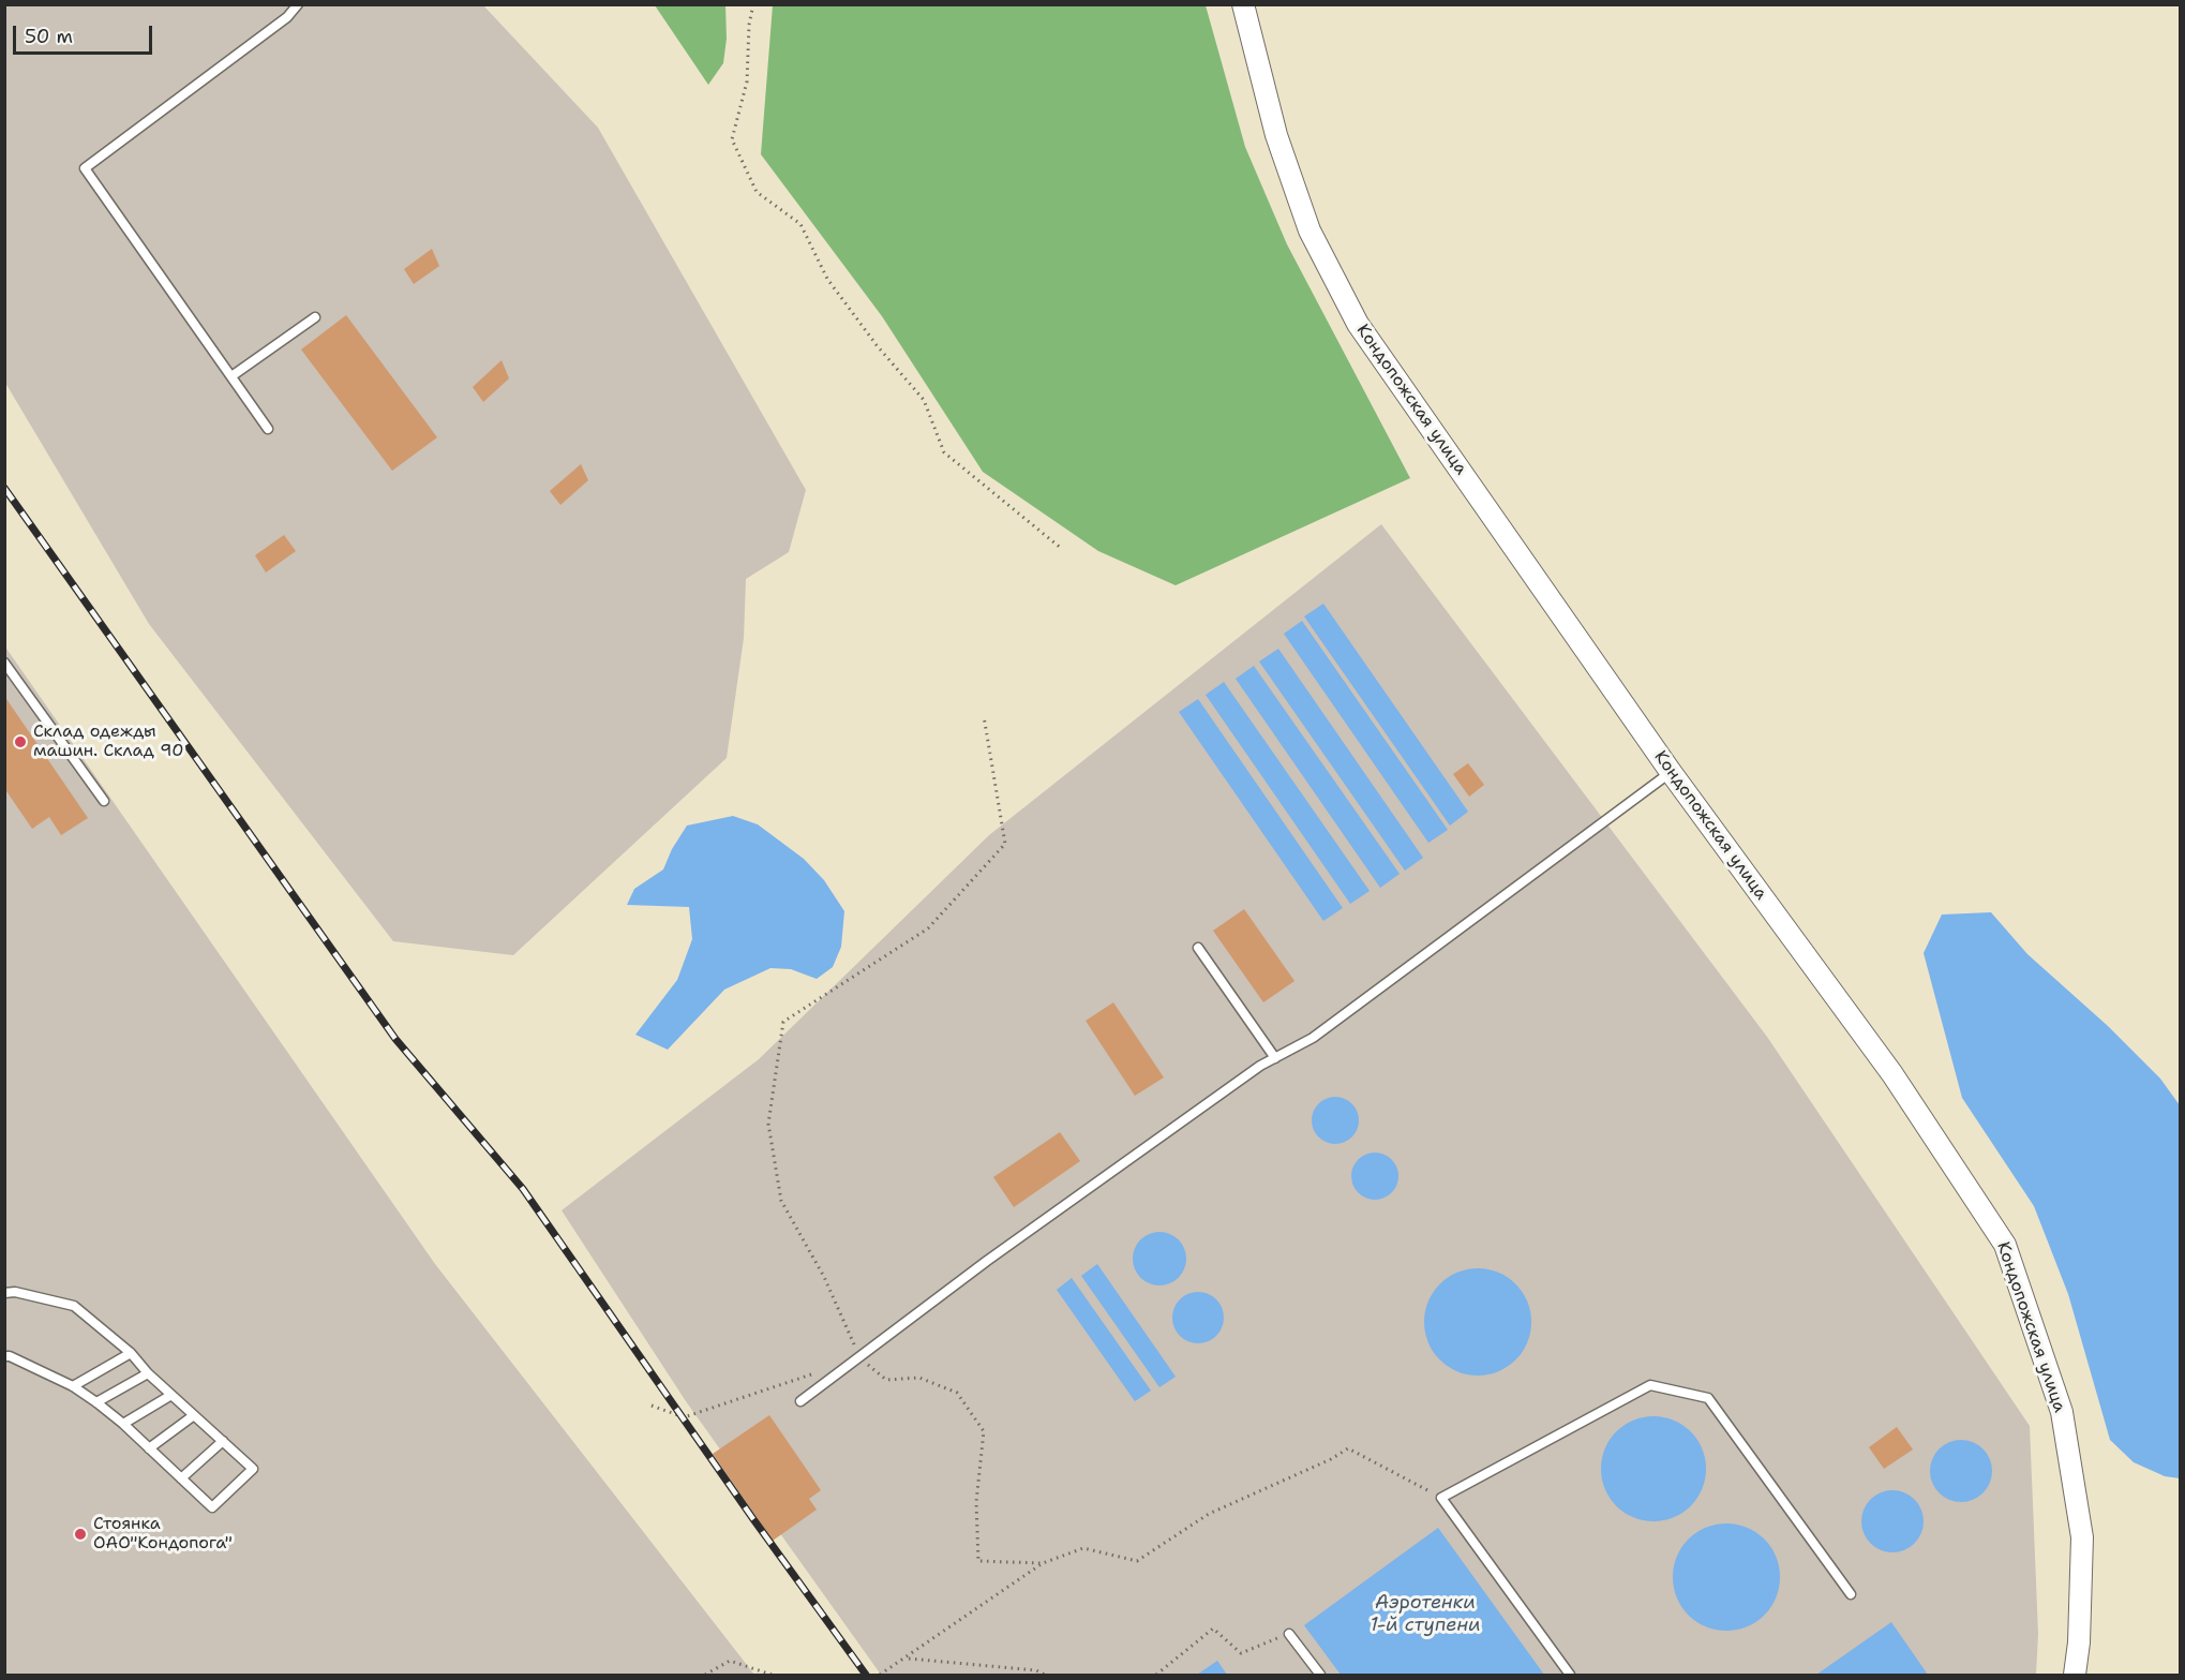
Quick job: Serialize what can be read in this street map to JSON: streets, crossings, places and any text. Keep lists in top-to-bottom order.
{
  "streets": {
    "street": ["Кондопожская улица"]
  },
  "water": ["Аэротенки 1-й ступени"],
  "places": ["Склад одежды машин. Склад 90", "Стоянка ОАО\"Кондопога\""],
  "scale_bar": "50 m"
}
